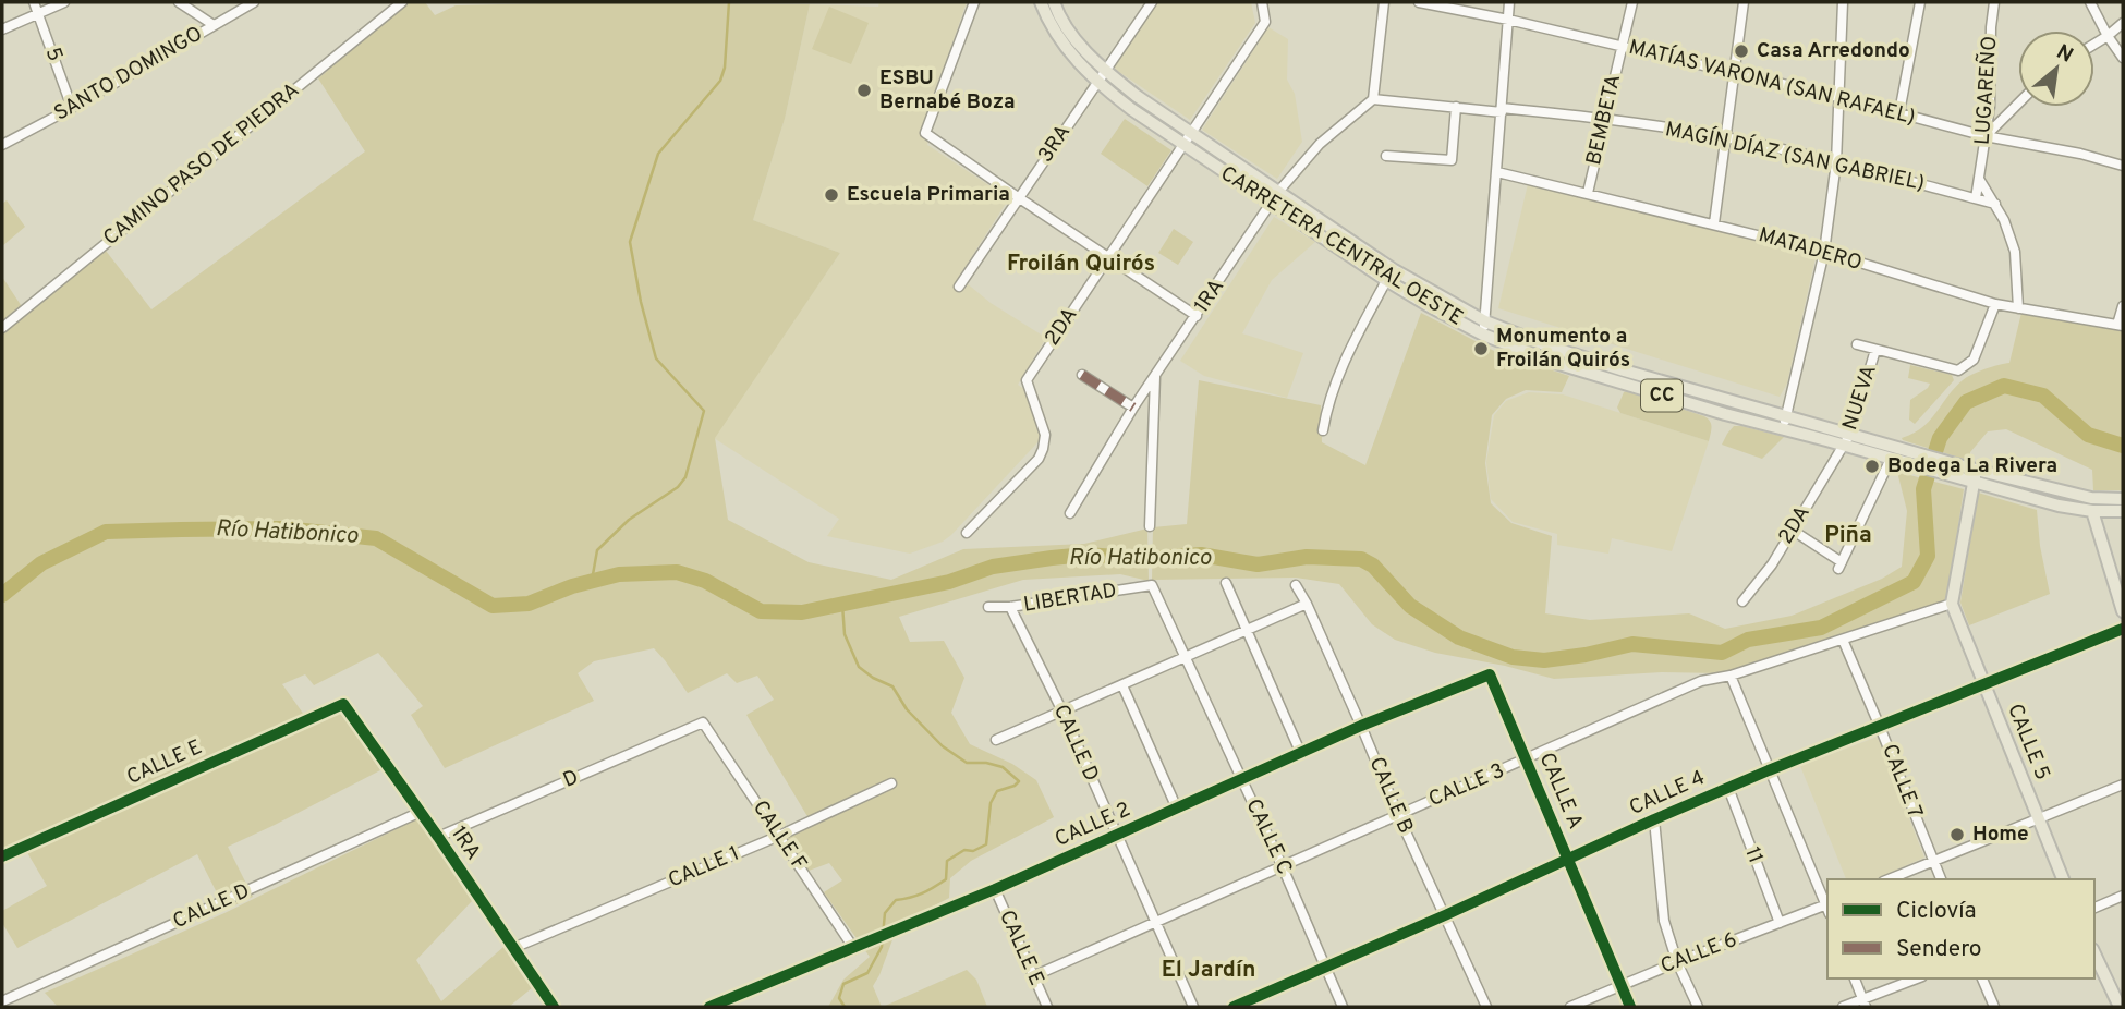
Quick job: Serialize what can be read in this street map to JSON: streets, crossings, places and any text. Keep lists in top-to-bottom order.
{
  "streets": {
    "main road": ["CARRETERA CENTRAL OESTE", "CC", "CALLE 5"],
    "street": [
      "5",
      "SANTO DOMINGO",
      "MATÍAS VARONA (SAN RAFAEL)",
      "LUGAREÑO",
      "BEMBETA",
      "3RA",
      "MAGÍN DÍAZ (SAN GABRIEL)",
      "CAMINO PASO DE PIEDRA",
      "MATADERO",
      "1RA",
      "2DA",
      "NUEVA",
      "LIBERTAD",
      "CALLE D",
      "CALLE E",
      "D",
      "CALLE 7",
      "CALLE 3",
      "CALLE A",
      "CALLE 4",
      "CALLE B",
      "CALLE 2",
      "CALLE F",
      "CALLE C",
      "11",
      "CALLE 1",
      "CALLE 6"
    ]
  },
  "crossings": [
    ["5", "SANTO DOMINGO"],
    ["MATÍAS VARONA (SAN RAFAEL)", "LUGAREÑO"],
    ["MATÍAS VARONA (SAN RAFAEL)", "BEMBETA"],
    ["LUGAREÑO", "MAGÍN DÍAZ (SAN GABRIEL)"],
    ["BEMBETA", "MAGÍN DÍAZ (SAN GABRIEL)"],
    ["BEMBETA", "MATADERO"],
    ["3RA", "CARRETERA CENTRAL OESTE"],
    ["MAGÍN DÍAZ (SAN GABRIEL)", "1RA"],
    ["CARRETERA CENTRAL OESTE", "1RA"],
    ["CARRETERA CENTRAL OESTE", "2DA"],
    ["CARRETERA CENTRAL OESTE", "CC"],
    ["CARRETERA CENTRAL OESTE", "NUEVA"],
    ["MATADERO", "NUEVA"],
    ["1RA", "CALLE D"],
    ["1RA", "CALLE E"],
    ["1RA", "D"],
    ["1RA", "CALLE 1"],
    ["2DA", "NUEVA"],
    ["LIBERTAD", "CALLE D"],
    ["LIBERTAD", "CALLE C"],
    ["CALLE 5", "CALLE 3"],
    ["CALLE 5", "CALLE 4"],
    ["CALLE D", "CALLE 3"],
    ["CALLE D", "CALLE 2"],
    ["CALLE E", "CALLE 3"],
    ["CALLE E", "CALLE 2"],
    ["D", "CALLE F"],
    ["CALLE 7", "CALLE 3"],
    ["CALLE 7", "CALLE 4"],
    ["CALLE 3", "CALLE A"],
    ["CALLE 3", "CALLE B"],
    ["CALLE 3", "CALLE C"],
    ["CALLE A", "CALLE 4"],
    ["CALLE A", "CALLE 2"],
    ["CALLE A", "CALLE 6"],
    ["CALLE 4", "CALLE B"],
    ["CALLE 4", "CALLE C"],
    ["CALLE 4", "11"],
    ["CALLE B", "CALLE 2"],
    ["CALLE 2", "CALLE F"],
    ["CALLE 2", "CALLE C"],
    ["CALLE F", "CALLE 1"],
    ["11", "CALLE 6"]
  ],
  "districts": ["Froilán Quirós", "Piña", "El Jardín"],
  "water": ["Río Hatibonico"],
  "places": [
    "Casa Arredondo",
    "ESBU Bernabé Boza",
    "Escuela Primaria",
    "Monumento a Froilán Quirós",
    "Bodega La Rivera",
    "Home"
  ],
  "legend": ["Ciclovía", "Sendero"],
  "north": "top right"
}
